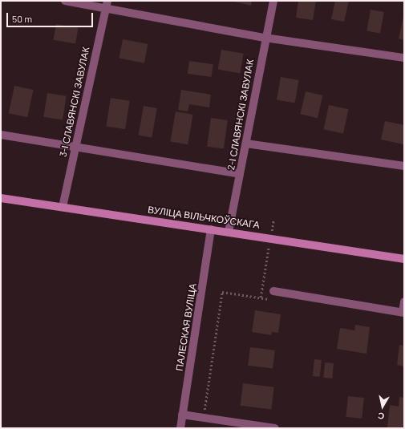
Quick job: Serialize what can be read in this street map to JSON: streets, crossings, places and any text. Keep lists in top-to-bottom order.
{
  "streets": {
    "main road": ["ВУЛІЦА ВІЛЬЧКОЎСКАГА"],
    "street": ["3-І СЛАВЯНСКІ ЗАВУЛАК", "2-І СЛАВЯНСКІ ЗАВУЛАК", "ПАЛЕСКАЯ ВУЛІЦА"]
  },
  "crossings": [
    ["3-І СЛАВЯНСКІ ЗАВУЛАК", "ВУЛІЦА ВІЛЬЧКОЎСКАГА"],
    ["2-І СЛАВЯНСКІ ЗАВУЛАК", "ВУЛІЦА ВІЛЬЧКОЎСКАГА"],
    ["ВУЛІЦА ВІЛЬЧКОЎСКАГА", "ПАЛЕСКАЯ ВУЛІЦА"]
  ],
  "scale_bar": "50 m",
  "north": "bottom"
}
